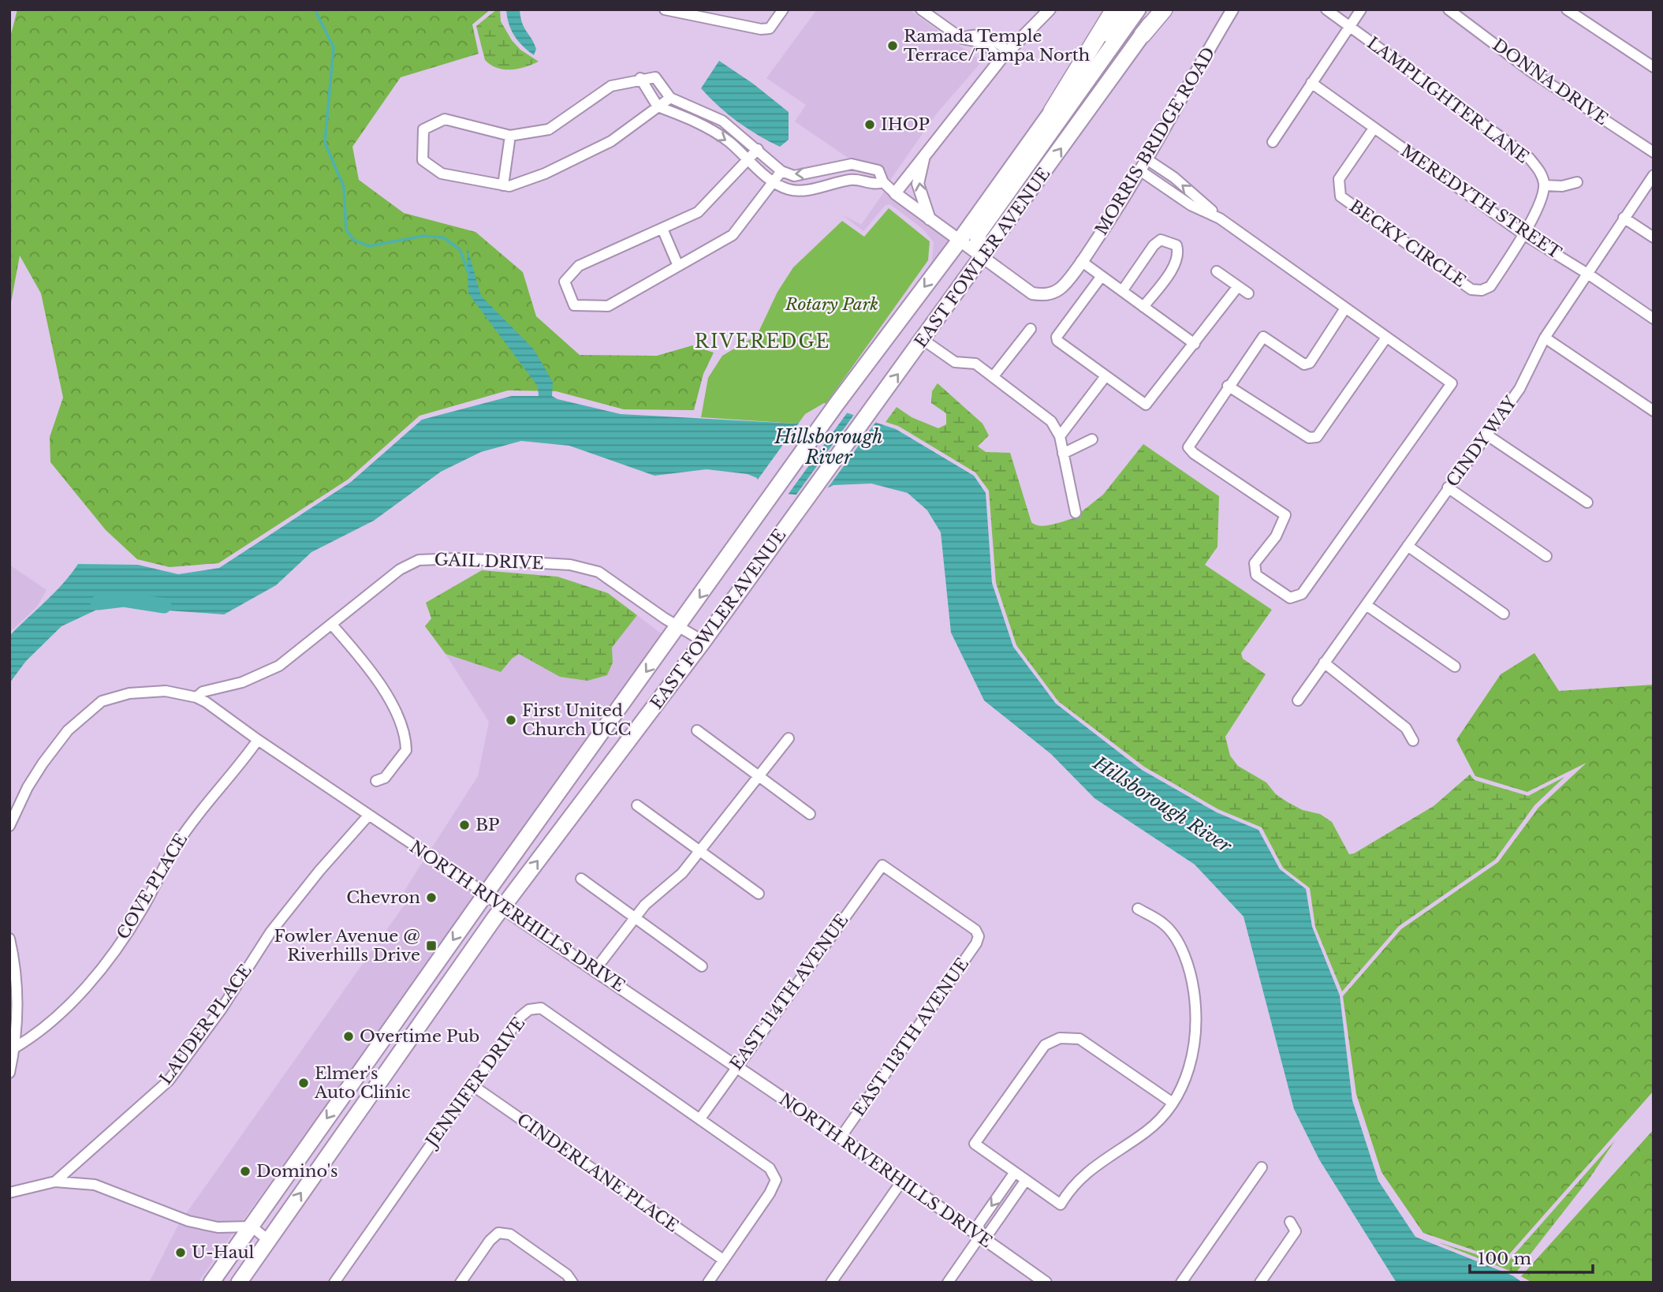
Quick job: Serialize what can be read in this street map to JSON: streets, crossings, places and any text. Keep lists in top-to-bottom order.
{
  "streets": {
    "main road": ["EAST FOWLER AVENUE"],
    "street": [
      "DONNA DRIVE",
      "LAMPLIGHTER LANE",
      "MORRIS BRIDGE ROAD",
      "MEREDYTH STREET",
      "BECKY CIRCLE",
      "CINDY WAY",
      "GAIL DRIVE",
      "COVE PLACE",
      "NORTH RIVERHILLS DRIVE",
      "EAST 114TH AVENUE",
      "LAUDER PLACE",
      "EAST 113TH AVENUE",
      "JENNIFER DRIVE",
      "CINDERLANE PLACE"
    ]
  },
  "crossings": [
    ["MORRIS BRIDGE ROAD", "EAST FOWLER AVENUE"],
    ["MEREDYTH STREET", "BECKY CIRCLE"],
    ["MEREDYTH STREET", "CINDY WAY"],
    ["EAST FOWLER AVENUE", "GAIL DRIVE"],
    ["EAST FOWLER AVENUE", "NORTH RIVERHILLS DRIVE"],
    ["GAIL DRIVE", "NORTH RIVERHILLS DRIVE"],
    ["COVE PLACE", "NORTH RIVERHILLS DRIVE"],
    ["NORTH RIVERHILLS DRIVE", "EAST 114TH AVENUE"],
    ["NORTH RIVERHILLS DRIVE", "LAUDER PLACE"],
    ["NORTH RIVERHILLS DRIVE", "EAST 113TH AVENUE"],
    ["EAST 114TH AVENUE", "EAST 113TH AVENUE"],
    ["EAST 114TH AVENUE", "JENNIFER DRIVE"],
    ["JENNIFER DRIVE", "CINDERLANE PLACE"]
  ],
  "districts": ["RIVEREDGE"],
  "water": ["Hillsborough River"],
  "parks": ["Rotary Park"],
  "places": {
    "other": [
      "Ramada Temple Terrace/Tampa North",
      "IHOP",
      "First United Church UCC",
      "BP",
      "Chevron",
      "Overtime Pub",
      "Elmer's Auto Clinic",
      "Domino's",
      "U-Haul"
    ],
    "transit": ["Fowler Avenue @ Riverhills Drive"]
  },
  "scale_bar": "100 m"
}
